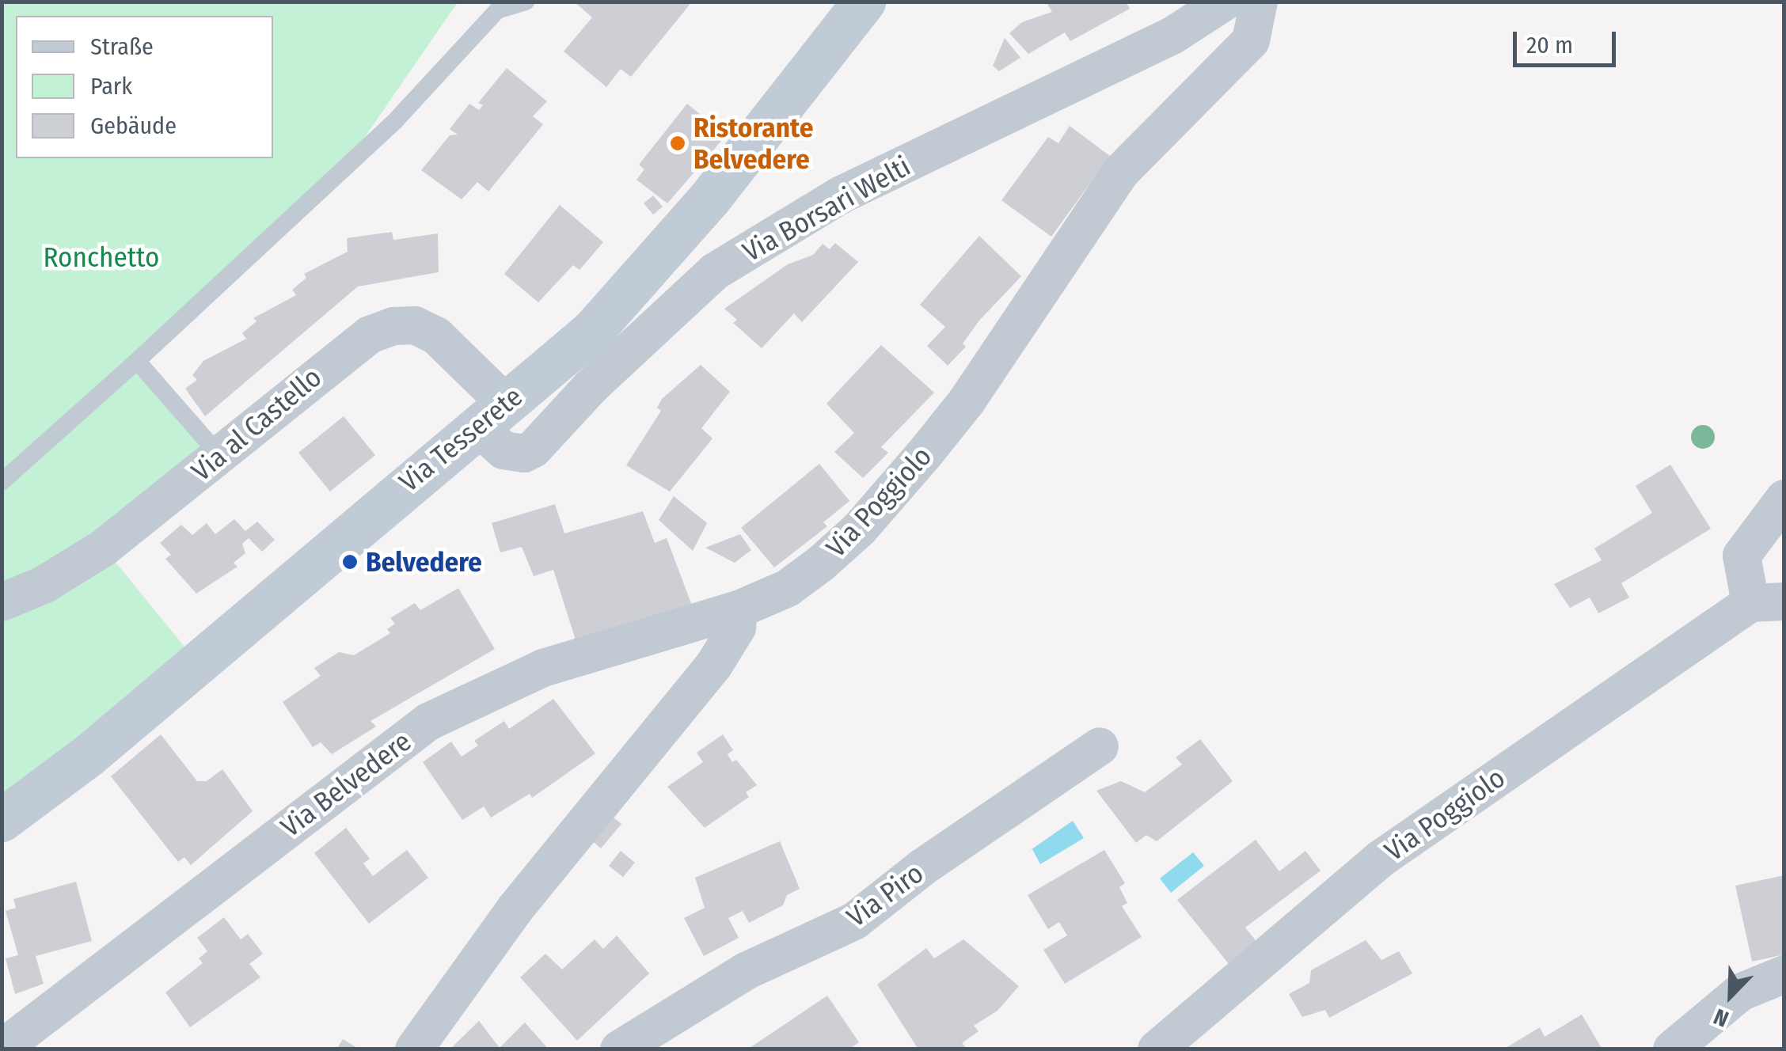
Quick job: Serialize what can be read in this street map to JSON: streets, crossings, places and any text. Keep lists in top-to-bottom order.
{
  "streets": {
    "street": [
      "Via Borsari Welti",
      "Via al Castello",
      "Via Tesserete",
      "Via Poggiolo",
      "Via Belvedere",
      "Via Piro"
    ]
  },
  "crossings": [
    ["Via Borsari Welti", "Via al Castello"],
    ["Via Borsari Welti", "Via Tesserete"],
    ["Via al Castello", "Via Tesserete"],
    ["Via Poggiolo", "Via Belvedere"]
  ],
  "parks": ["Ronchetto"],
  "places": ["Ristorante Belvedere", "Belvedere"],
  "legend": ["Straße", "Park", "Gebäude"],
  "scale_bar": "20 m",
  "north": "bottom left"
}
